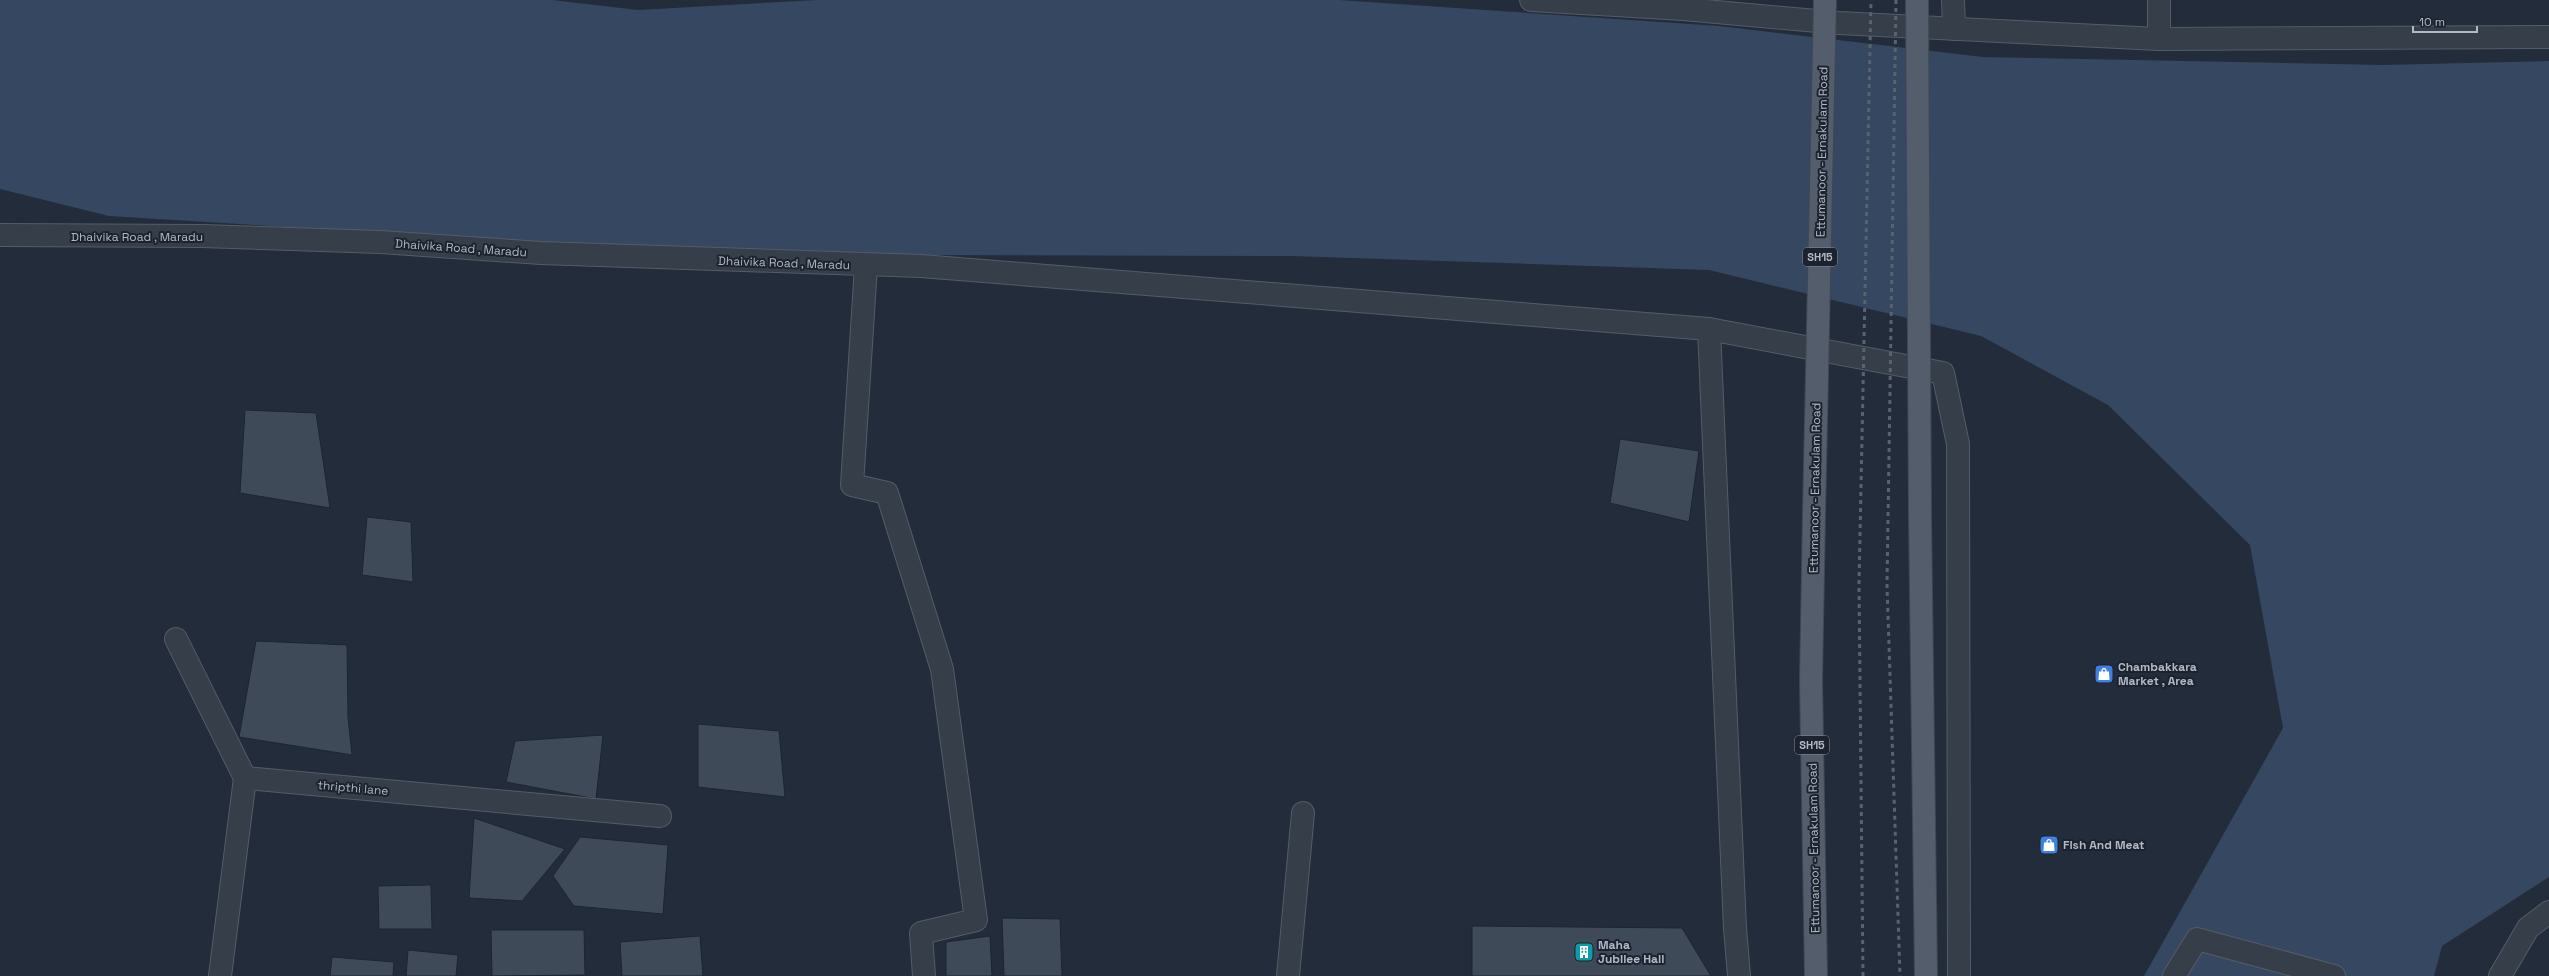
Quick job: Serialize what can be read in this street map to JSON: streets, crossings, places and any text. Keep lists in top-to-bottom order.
{
  "streets": {
    "main road": ["Ettumanoor - Ernakulam Road", "SH15"],
    "street": ["Dhaivika Road , Maradu", "thripthi lane"]
  },
  "places": {
    "shop": ["Chambakkara Market , Area", "Fish And Meat"],
    "building": ["Maha Jubilee Hall"]
  },
  "scale_bar": "10 m"
}
